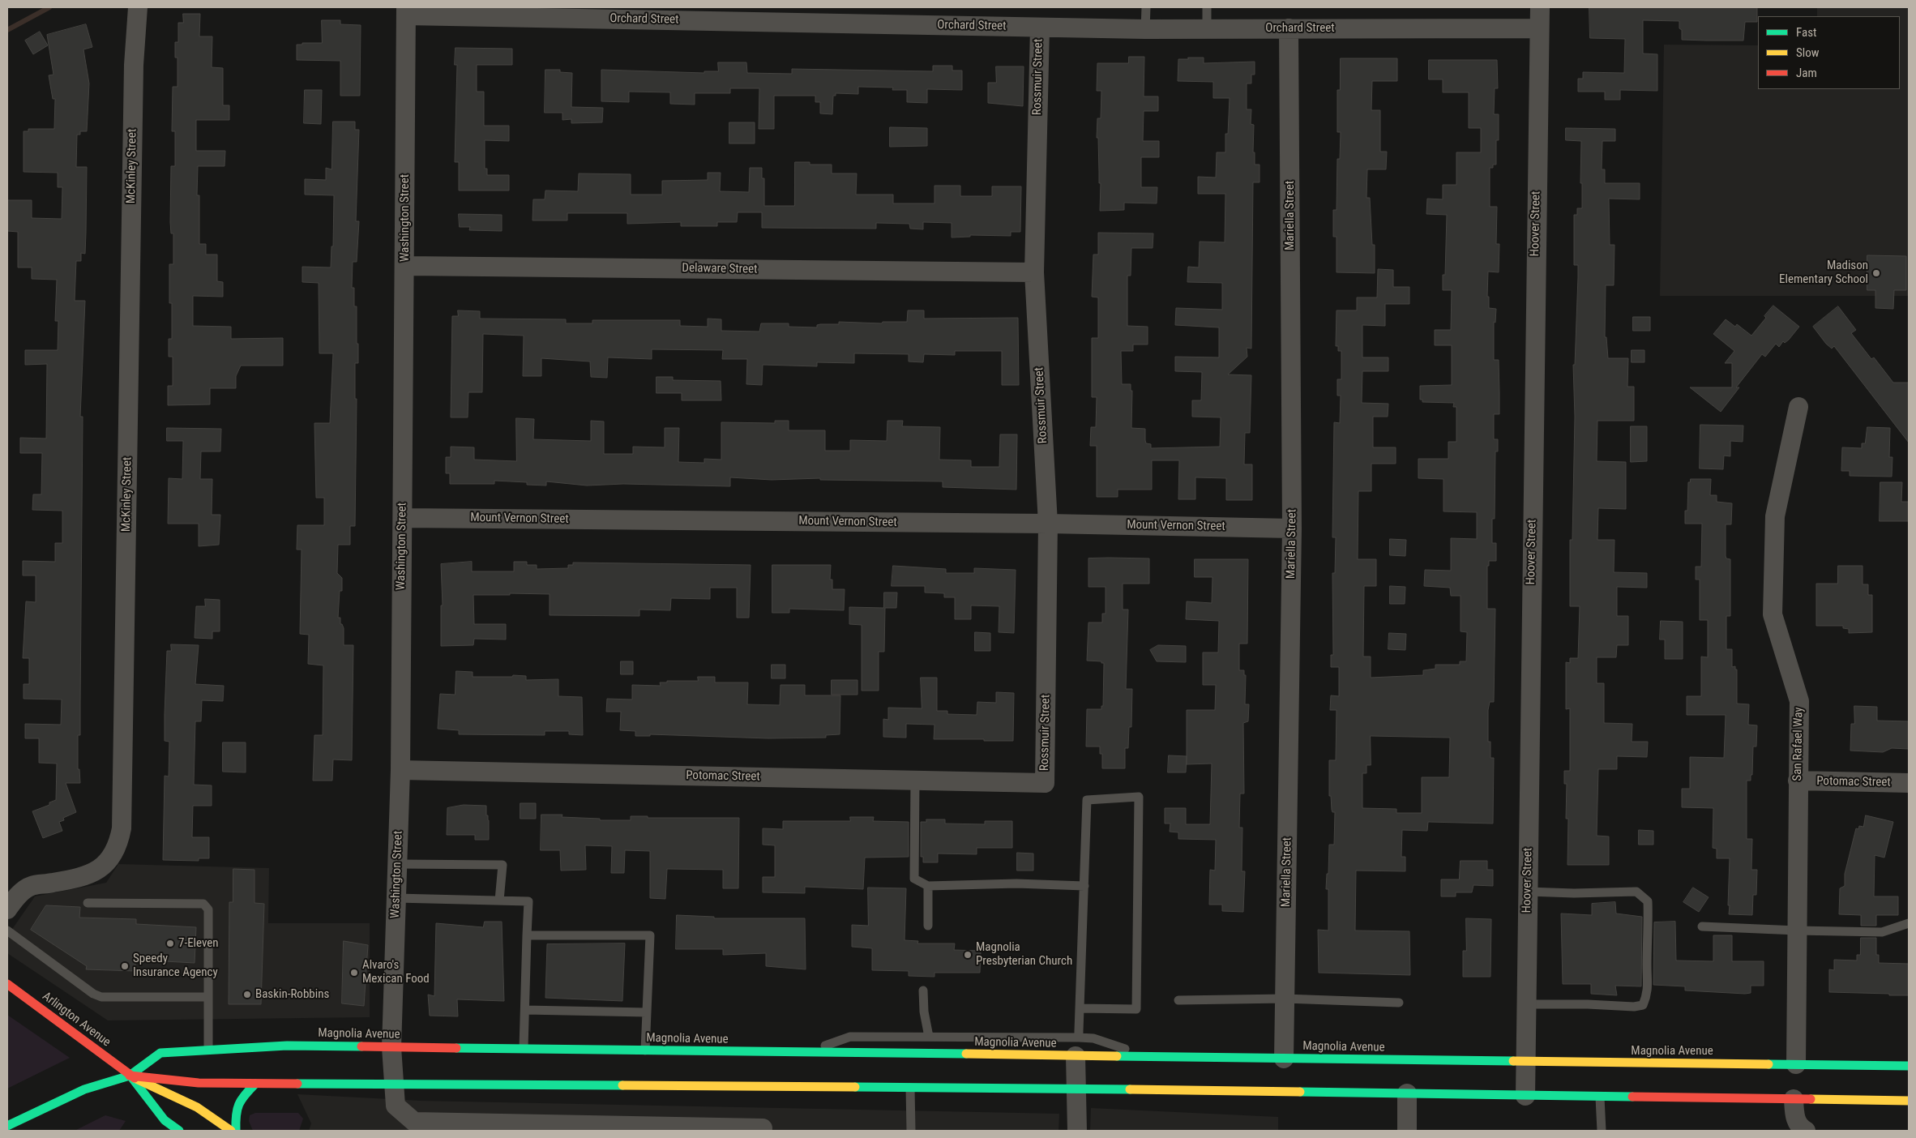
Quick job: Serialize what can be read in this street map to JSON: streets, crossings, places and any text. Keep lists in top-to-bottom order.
{
  "streets": {
    "main road": ["Arlington Avenue", "Magnolia Avenue"],
    "street": [
      "Orchard Street",
      "Rossmuir Street",
      "McKinley Street",
      "Mariella Street",
      "Washington Street",
      "Hoover Street",
      "Delaware Street",
      "Mount Vernon Street",
      "San Rafael Way",
      "Potomac Street"
    ]
  },
  "crossings": [
    ["Orchard Street", "Rossmuir Street"],
    ["Orchard Street", "Mariella Street"],
    ["Orchard Street", "Washington Street"],
    ["Orchard Street", "Hoover Street"],
    ["Rossmuir Street", "Delaware Street"],
    ["Rossmuir Street", "Mount Vernon Street"],
    ["Rossmuir Street", "Potomac Street"],
    ["Mariella Street", "Mount Vernon Street"],
    ["Mariella Street", "Magnolia Avenue"],
    ["Washington Street", "Delaware Street"],
    ["Washington Street", "Mount Vernon Street"],
    ["Washington Street", "Potomac Street"],
    ["Washington Street", "Magnolia Avenue"],
    ["Hoover Street", "Magnolia Avenue"],
    ["San Rafael Way", "Potomac Street"],
    ["San Rafael Way", "Magnolia Avenue"],
    ["Arlington Avenue", "Magnolia Avenue"]
  ],
  "places": [
    "Madison Elementary School",
    "7-Eleven",
    "Magnolia Presbyterian Church",
    "Speedy Insurance Agency",
    "Alvaro's Mexican Food",
    "Baskin-Robbins"
  ],
  "legend": ["Fast", "Slow", "Jam"]
}
